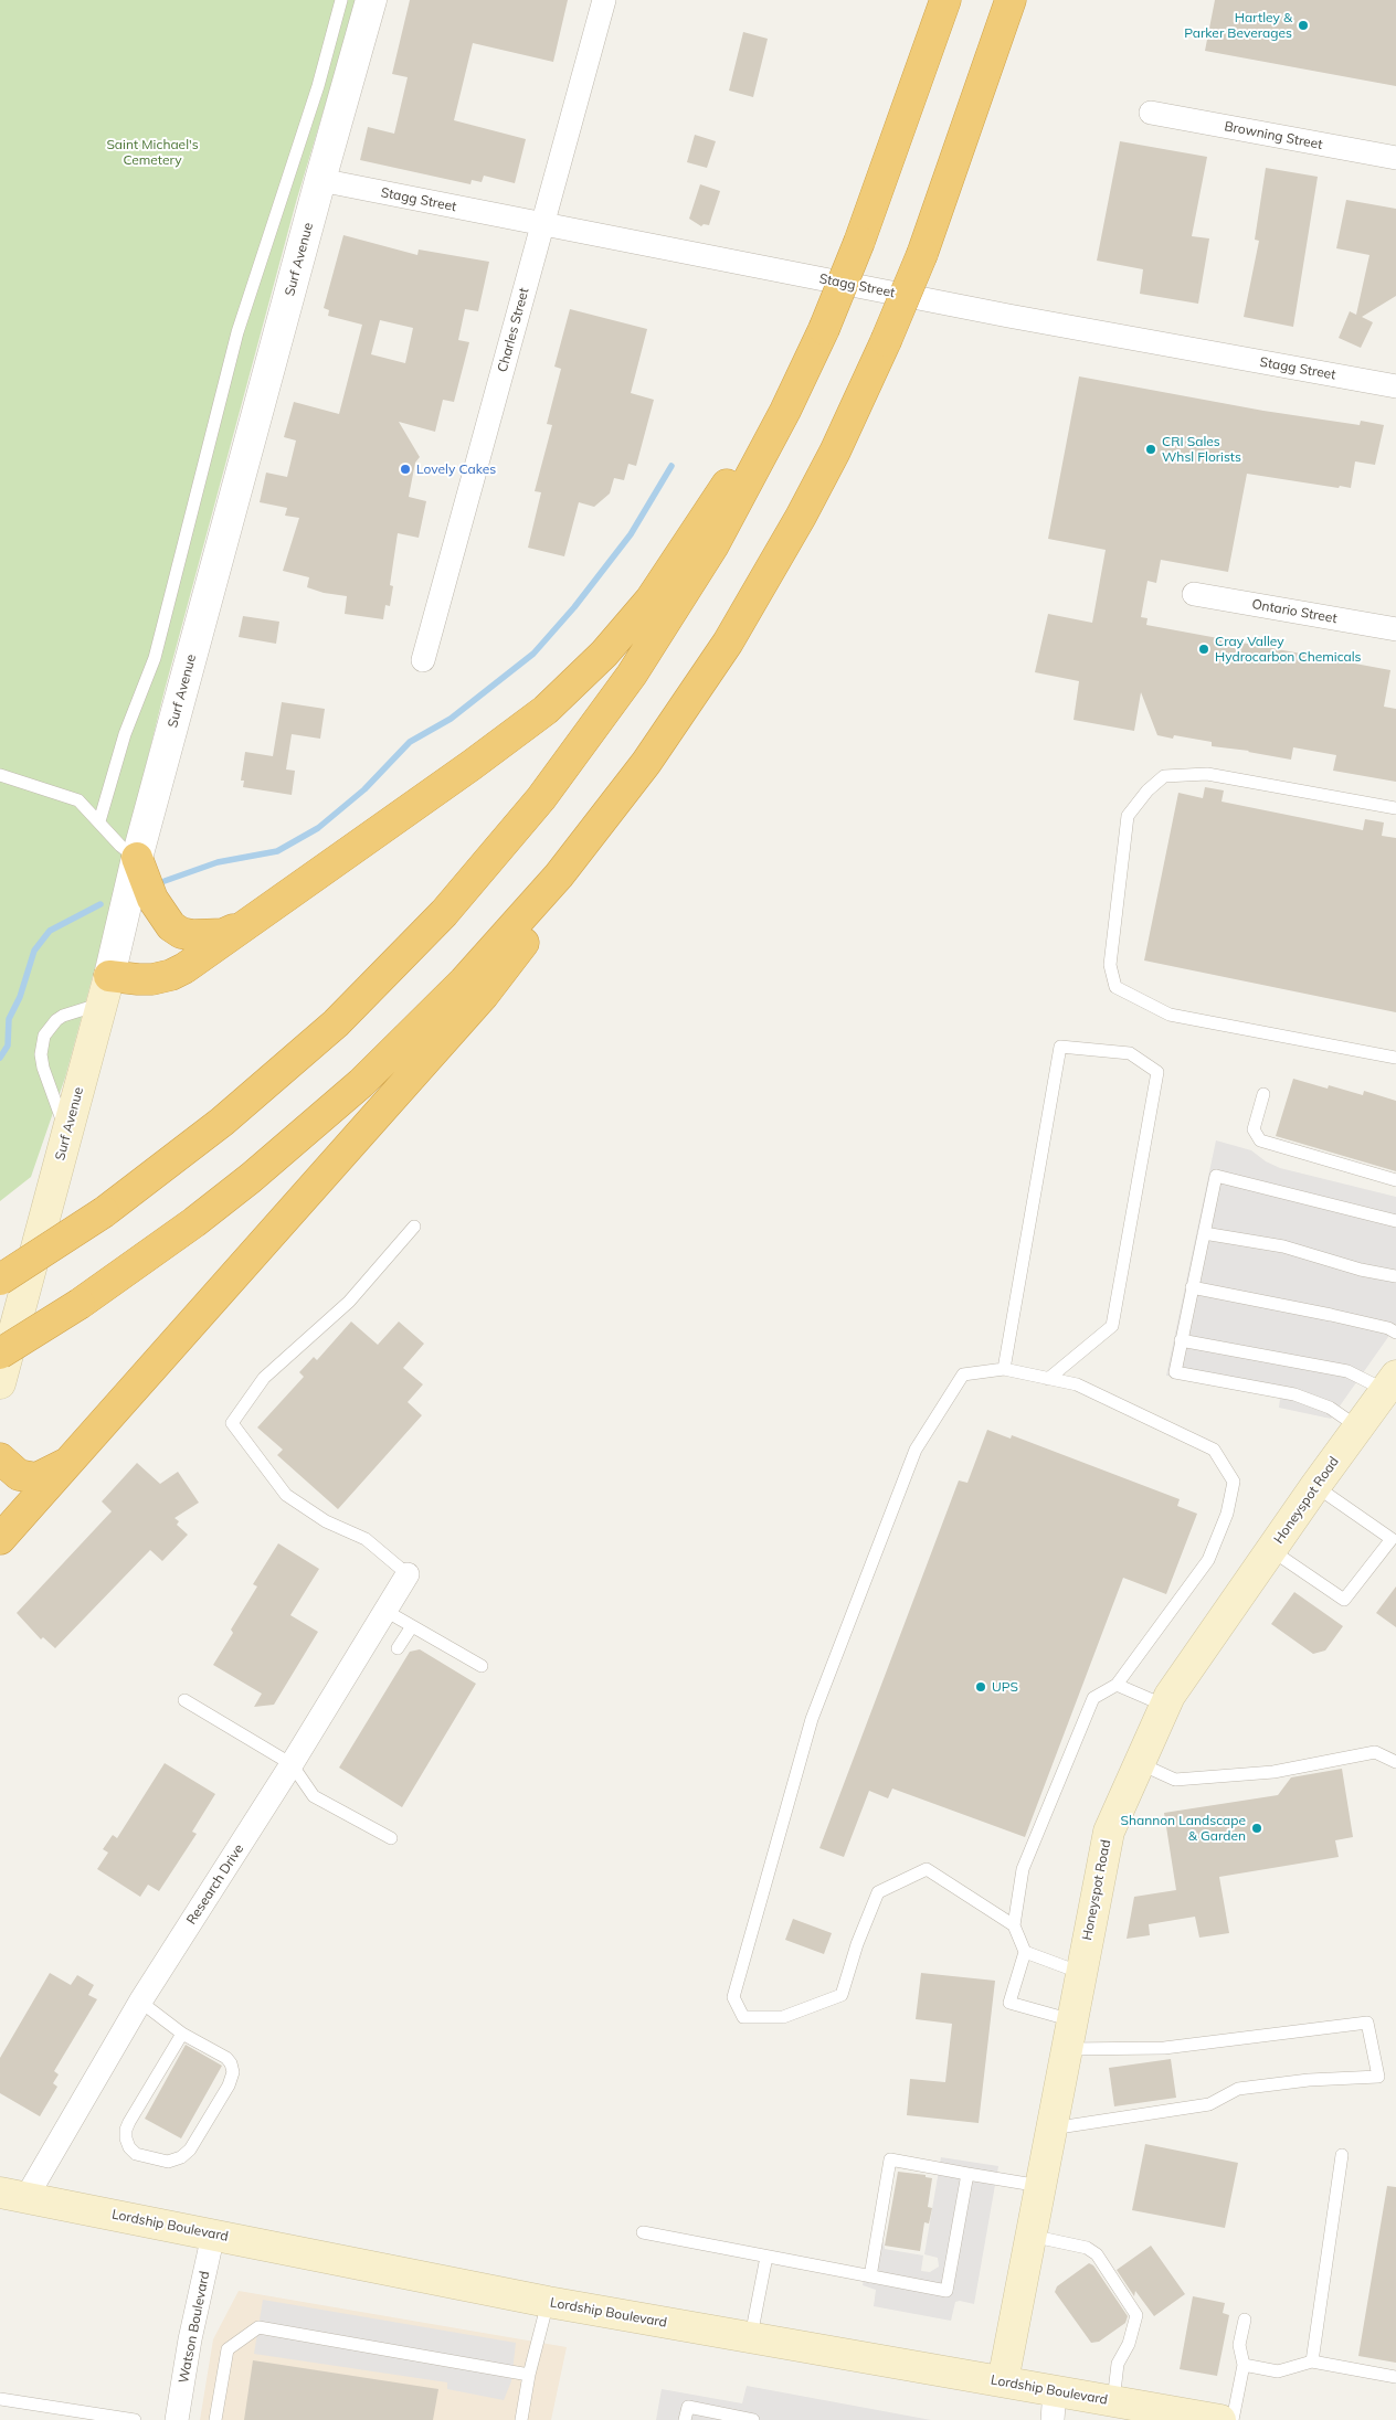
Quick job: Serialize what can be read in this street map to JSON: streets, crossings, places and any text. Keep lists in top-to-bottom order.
{
  "streets": {
    "main road": ["Surf Avenue", "Honeyspot Road", "Lordship Boulevard"],
    "street": [
      "Browning Street",
      "Stagg Street",
      "Charles Street",
      "Ontario Street",
      "Research Drive",
      "Watson Boulevard"
    ]
  },
  "crossings": [
    ["Stagg Street", "Surf Avenue"],
    ["Stagg Street", "Charles Street"],
    ["Honeyspot Road", "Lordship Boulevard"],
    ["Research Drive", "Lordship Boulevard"],
    ["Lordship Boulevard", "Watson Boulevard"]
  ],
  "parks": ["Saint Michael's Cemetery"],
  "places": [
    "Hartley & Parker Beverages",
    "CRI Sales Whsl Florists",
    "Lovely Cakes",
    "Cray Valley Hydrocarbon Chemicals",
    "UPS",
    "Shannon Landscape & Garden"
  ]
}
